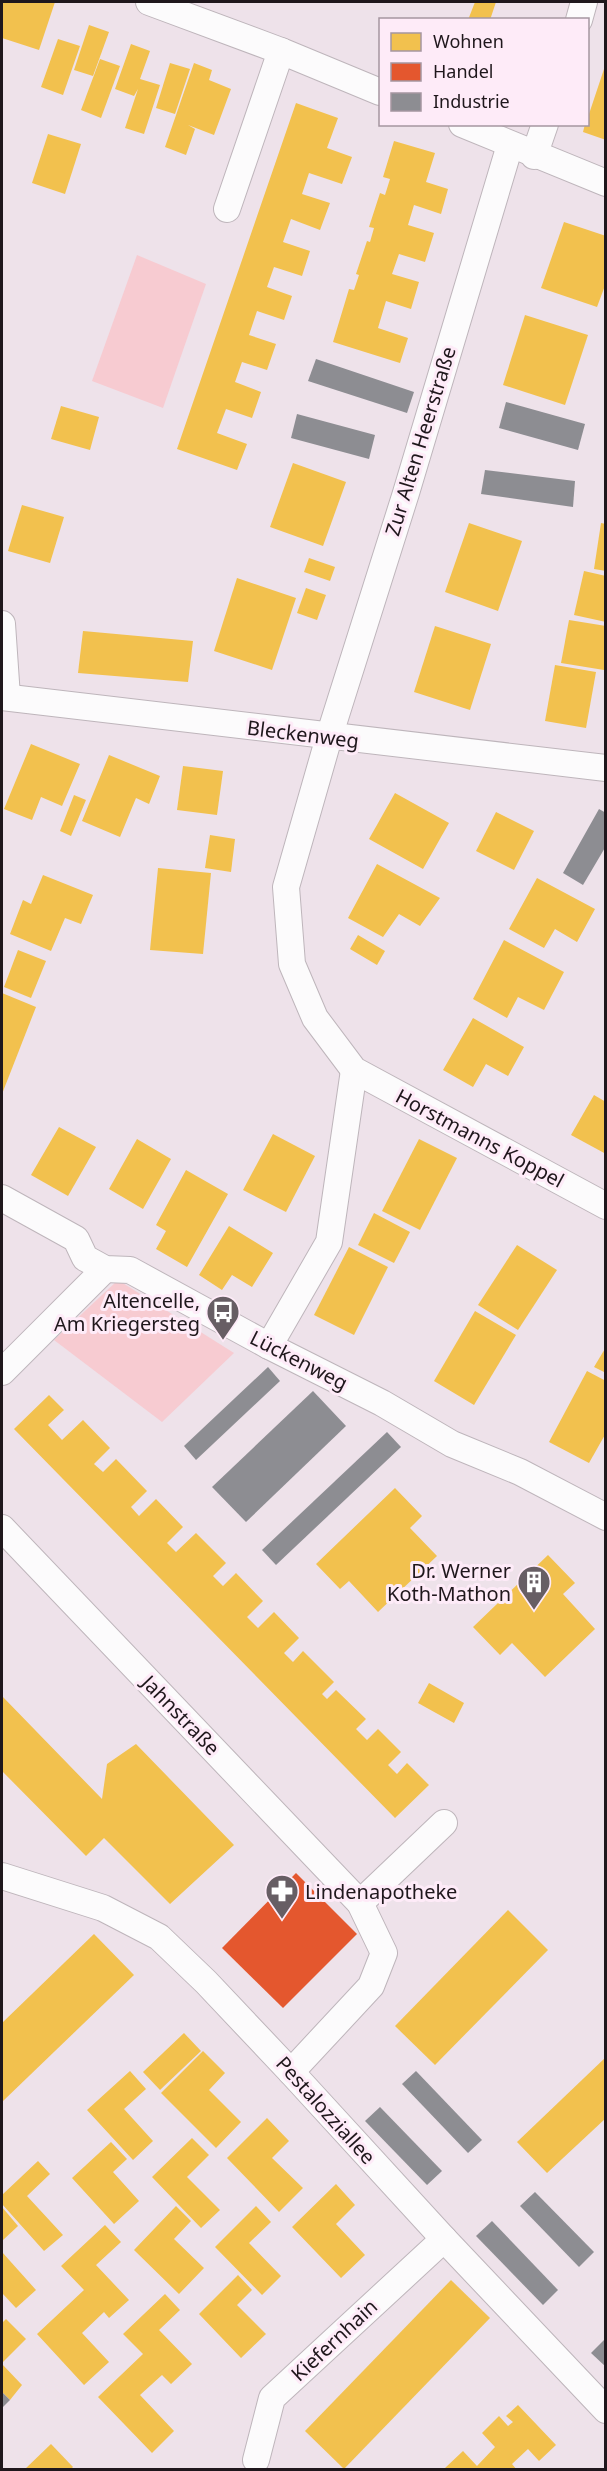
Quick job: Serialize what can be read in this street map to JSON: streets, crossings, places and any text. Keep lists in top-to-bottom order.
{
  "streets": {
    "street": [
      "Zur Alten Heerstraße",
      "Bleckenweg",
      "Horstmanns Koppel",
      "Lückenweg",
      "Jahnstraße",
      "Pestalozziallee",
      "Kiefernhain"
    ]
  },
  "crossings": [
    ["Zur Alten Heerstraße", "Bleckenweg"],
    ["Zur Alten Heerstraße", "Horstmanns Koppel"],
    ["Bleckenweg", "Horstmanns Koppel"],
    ["Jahnstraße", "Pestalozziallee"],
    ["Pestalozziallee", "Kiefernhain"]
  ],
  "places": {
    "bus stop": ["Altencelle, Am Kriegersteg"],
    "building": ["Dr. Werner Koth-Mathon"],
    "pharmacy": ["Lindenapotheke"]
  },
  "legend": ["Wohnen", "Handel", "Industrie"]
}
